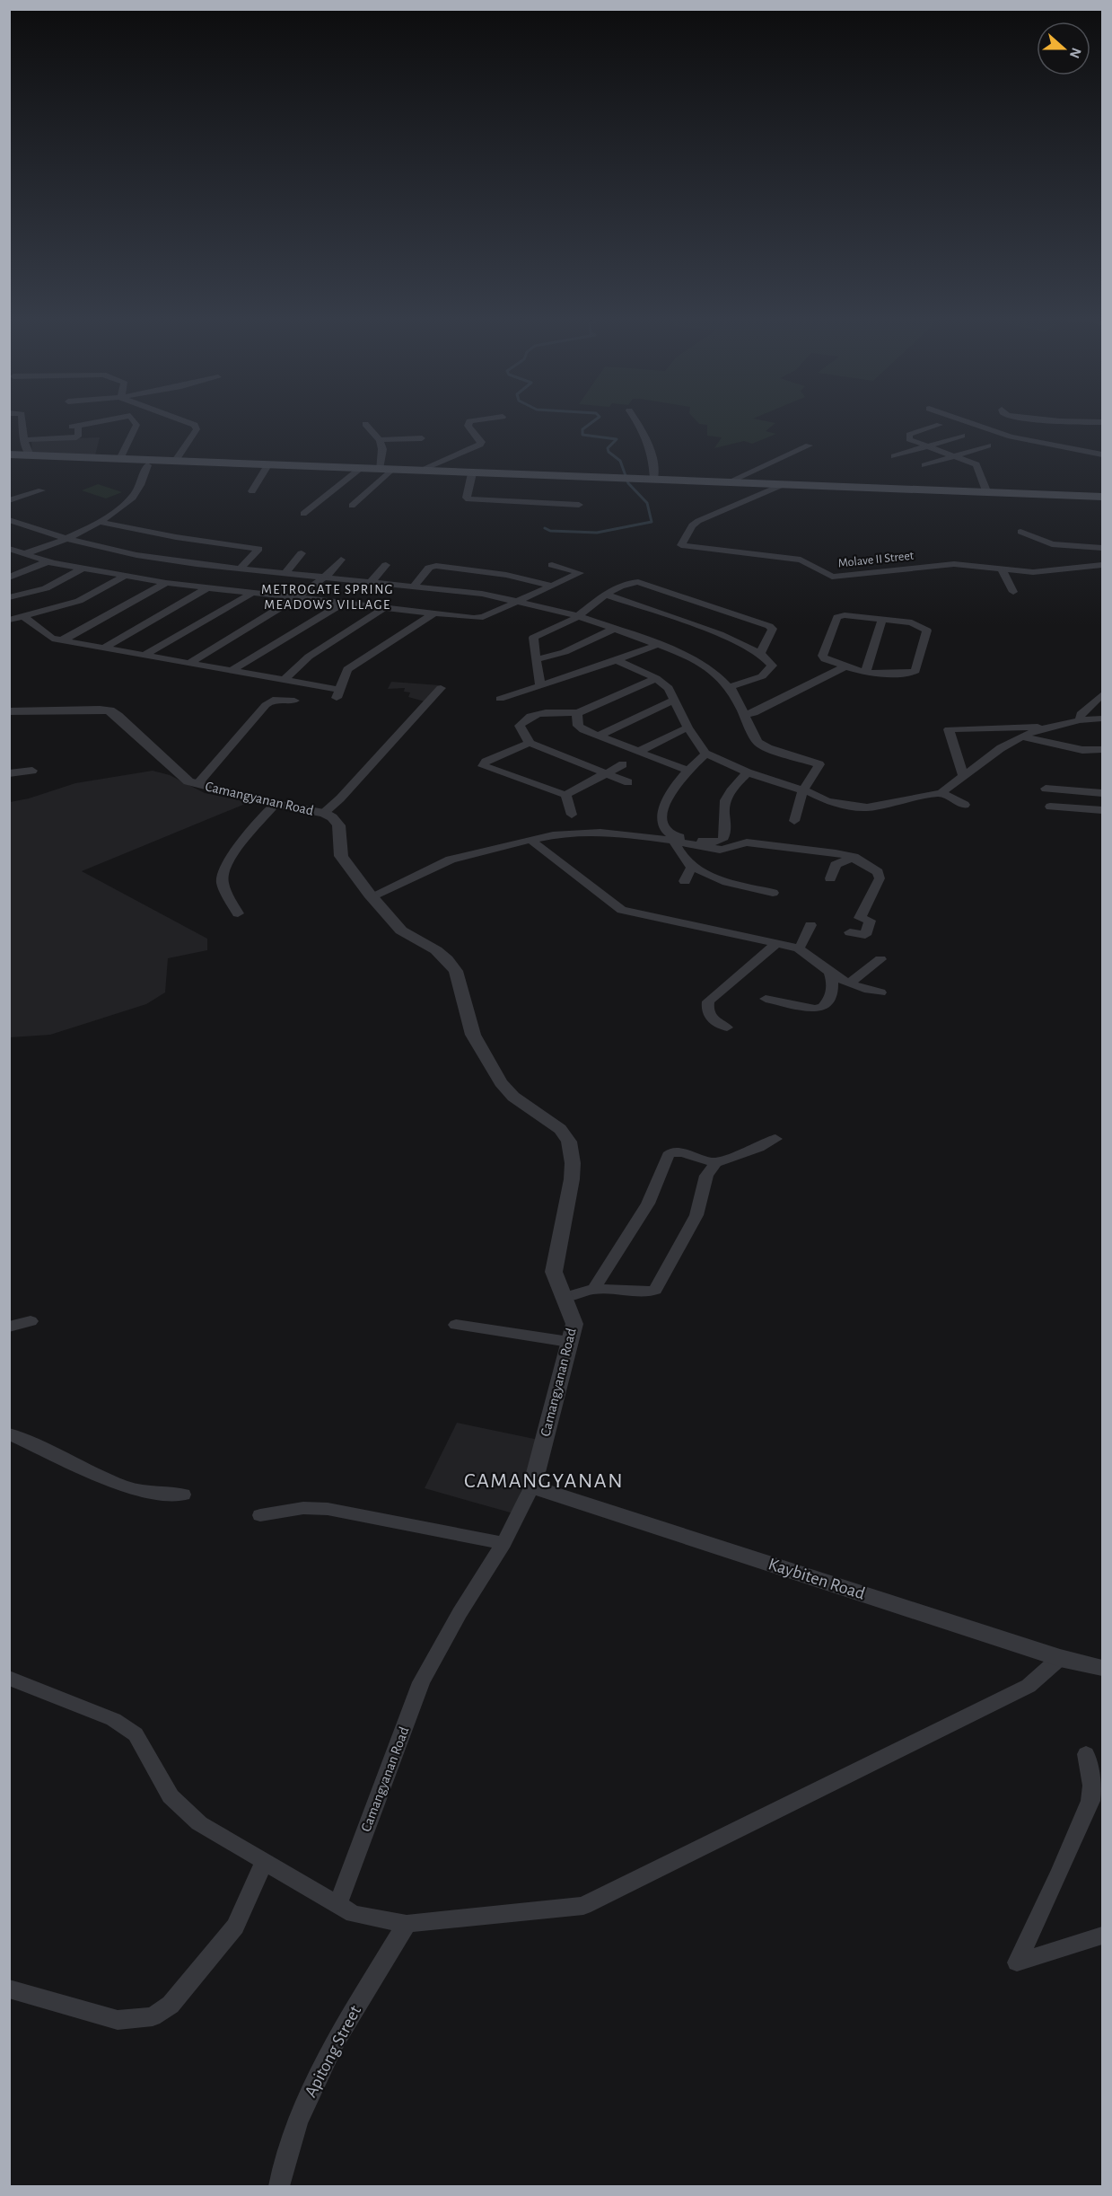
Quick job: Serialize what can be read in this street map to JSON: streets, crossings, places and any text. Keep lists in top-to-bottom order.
{
  "streets": {
    "street": [
      "Molave II Street",
      "Camangyanan Road",
      "Kaybiten Road",
      "Apitong Street"
    ]
  },
  "crossings": [
    ["Camangyanan Road", "Kaybiten Road"]
  ],
  "districts": ["METROGATE SPRING MEADOWS VILLAGE", "CAMANGYANAN"],
  "north": "right"
}
